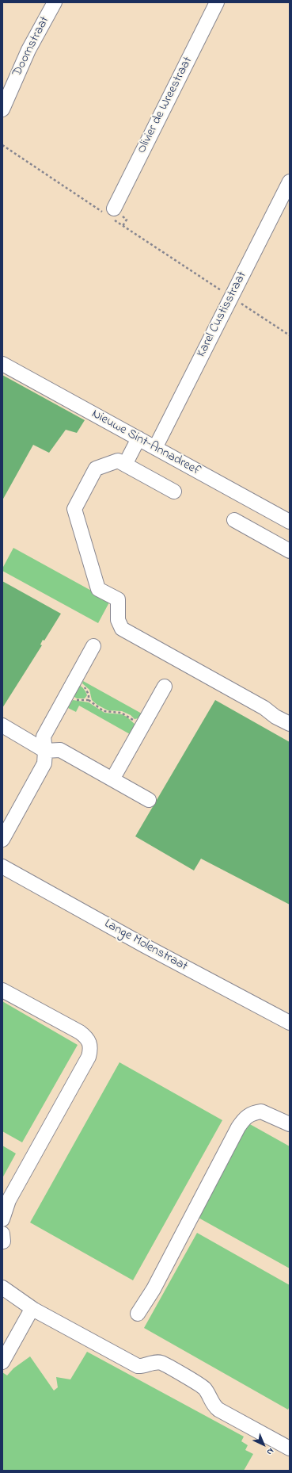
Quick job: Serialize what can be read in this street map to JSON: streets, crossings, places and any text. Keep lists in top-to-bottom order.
{
  "streets": {
    "street": [
      "Doornstraat",
      "Olivier de Wreestraat",
      "Karel Custisstraat",
      "Nieuwe Sint-Annadreef",
      "Lange Molenstraat"
    ]
  },
  "crossings": [
    ["Karel Custisstraat", "Nieuwe Sint-Annadreef"]
  ],
  "north": "bottom right"
}
